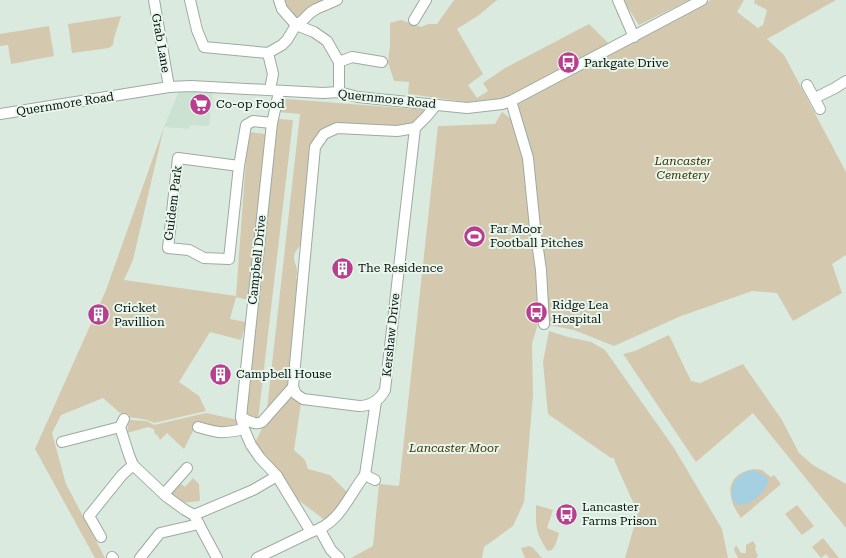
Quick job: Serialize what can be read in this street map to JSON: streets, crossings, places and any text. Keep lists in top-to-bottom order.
{
  "streets": {
    "street": [
      "Grab Lane",
      "Quernmore Road",
      "Guidem Park",
      "Campbell Drive",
      "Kershaw Drive"
    ]
  },
  "crossings": [
    ["Grab Lane", "Quernmore Road"],
    ["Quernmore Road", "Campbell Drive"],
    ["Guidem Park", "Campbell Drive"]
  ],
  "parks": ["Lancaster Cemetery", "Lancaster Moor"],
  "places": {
    "bus stop": ["Parkgate Drive", "Ridge Lea Hospital", "Lancaster Farms Prison"],
    "supermarket": ["Co-op Food"],
    "sports": ["Far Moor Football Pitches"],
    "building": ["The Residence", "Cricket Pavillion", "Campbell House"]
  }
}
